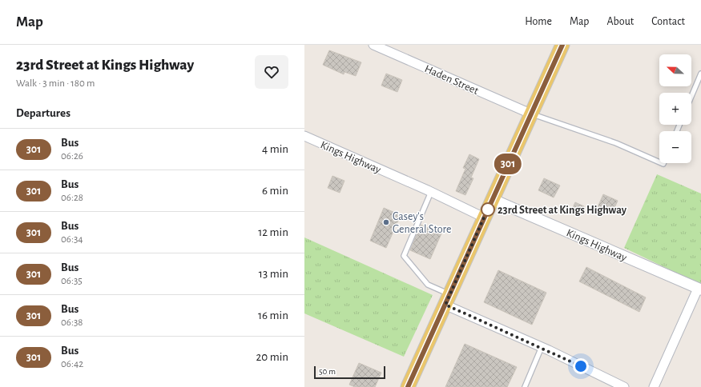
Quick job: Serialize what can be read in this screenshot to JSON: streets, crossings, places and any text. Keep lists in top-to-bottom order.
{
  "streets": {
    "street": ["Haden Street", "Kings Highway"]
  },
  "places": ["23rd Street at Kings Highway", "Casey's General Store"],
  "lines": ["bus line 301"],
  "scale_bar": "50 m",
  "north": "left",
  "page": {
    "header": "Map",
    "nav": [
      "Home",
      "Map",
      "About",
      "Contact"
    ],
    "heading": [
      ["23rd Street at Kings Highway", "Walk · 3 min · 180 m"],
      "Departures"
    ],
    "on_map": "301",
    "map_buttons": ["+", "−"],
    "list": [
      {
        "mark": "301",
        "name": "Bus",
        "note": "06:26",
        "value": "4 min"
      },
      {
        "mark": "301",
        "name": "Bus",
        "note": "06:28",
        "value": "6 min"
      },
      {
        "mark": "301",
        "name": "Bus",
        "note": "06:34",
        "value": "12 min"
      },
      {
        "mark": "301",
        "name": "Bus",
        "note": "06:35",
        "value": "13 min"
      },
      {
        "mark": "301",
        "name": "Bus",
        "note": "06:38",
        "value": "16 min"
      },
      {
        "mark": "301",
        "name": "Bus",
        "note": "06:42",
        "value": "20 min"
      }
    ],
    "scale": "50 m"
  }
}
